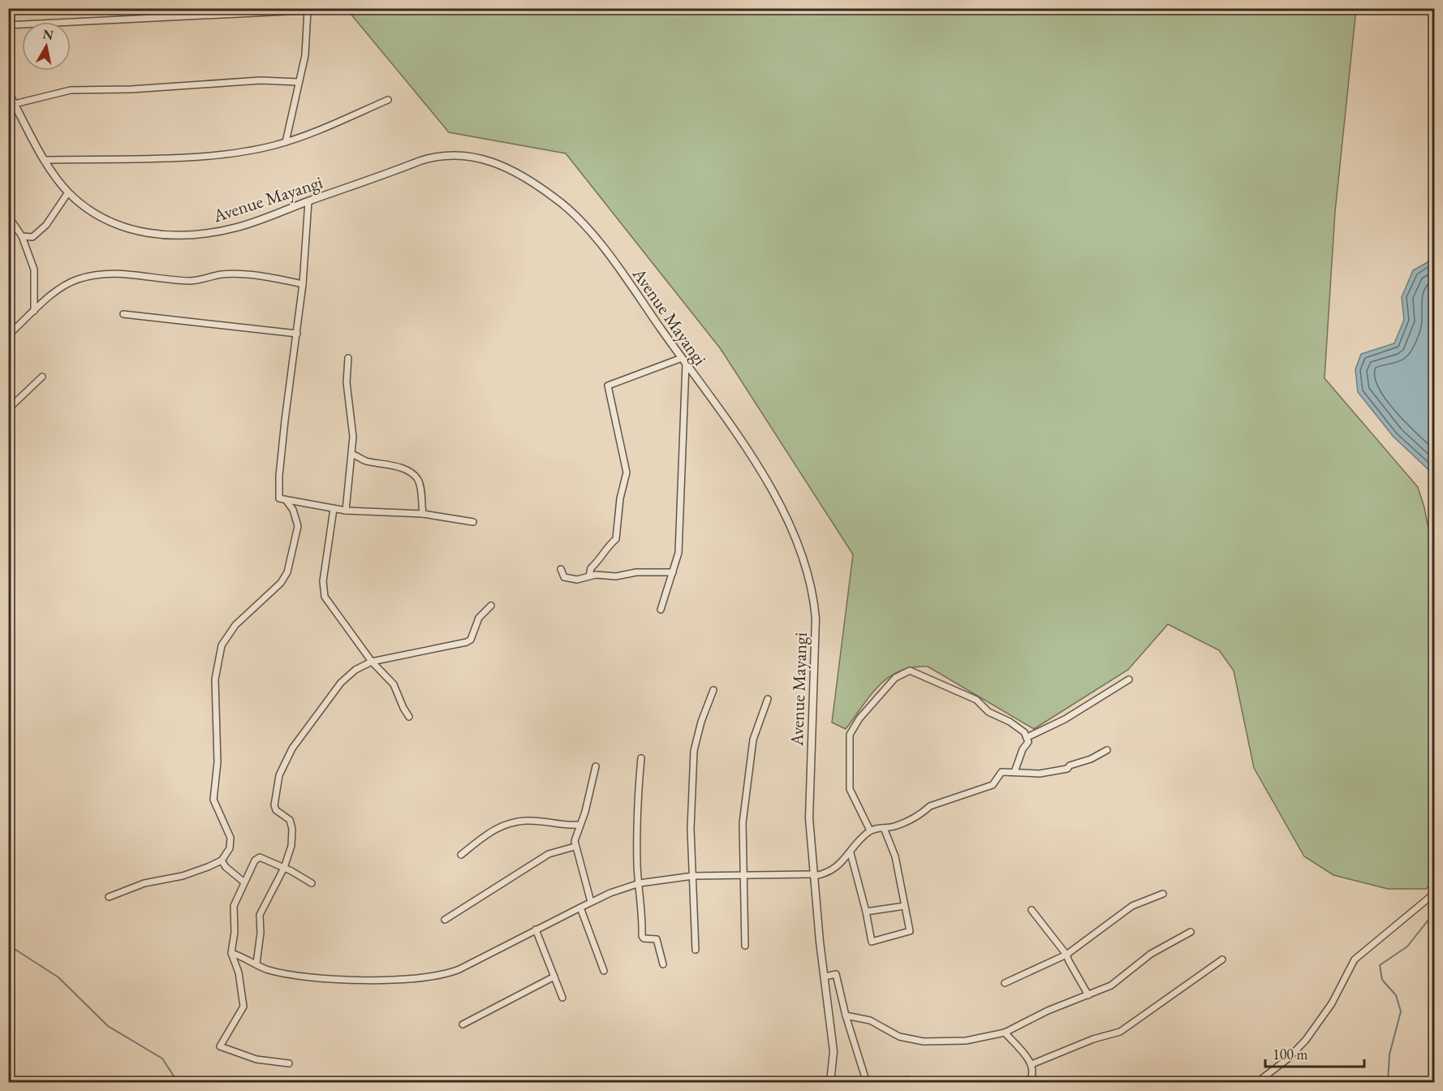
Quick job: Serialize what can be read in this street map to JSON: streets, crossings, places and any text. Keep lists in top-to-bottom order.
{
  "streets": {
    "street": ["Avenue Mayangi"]
  },
  "scale_bar": "100 m",
  "north": "top"
}
